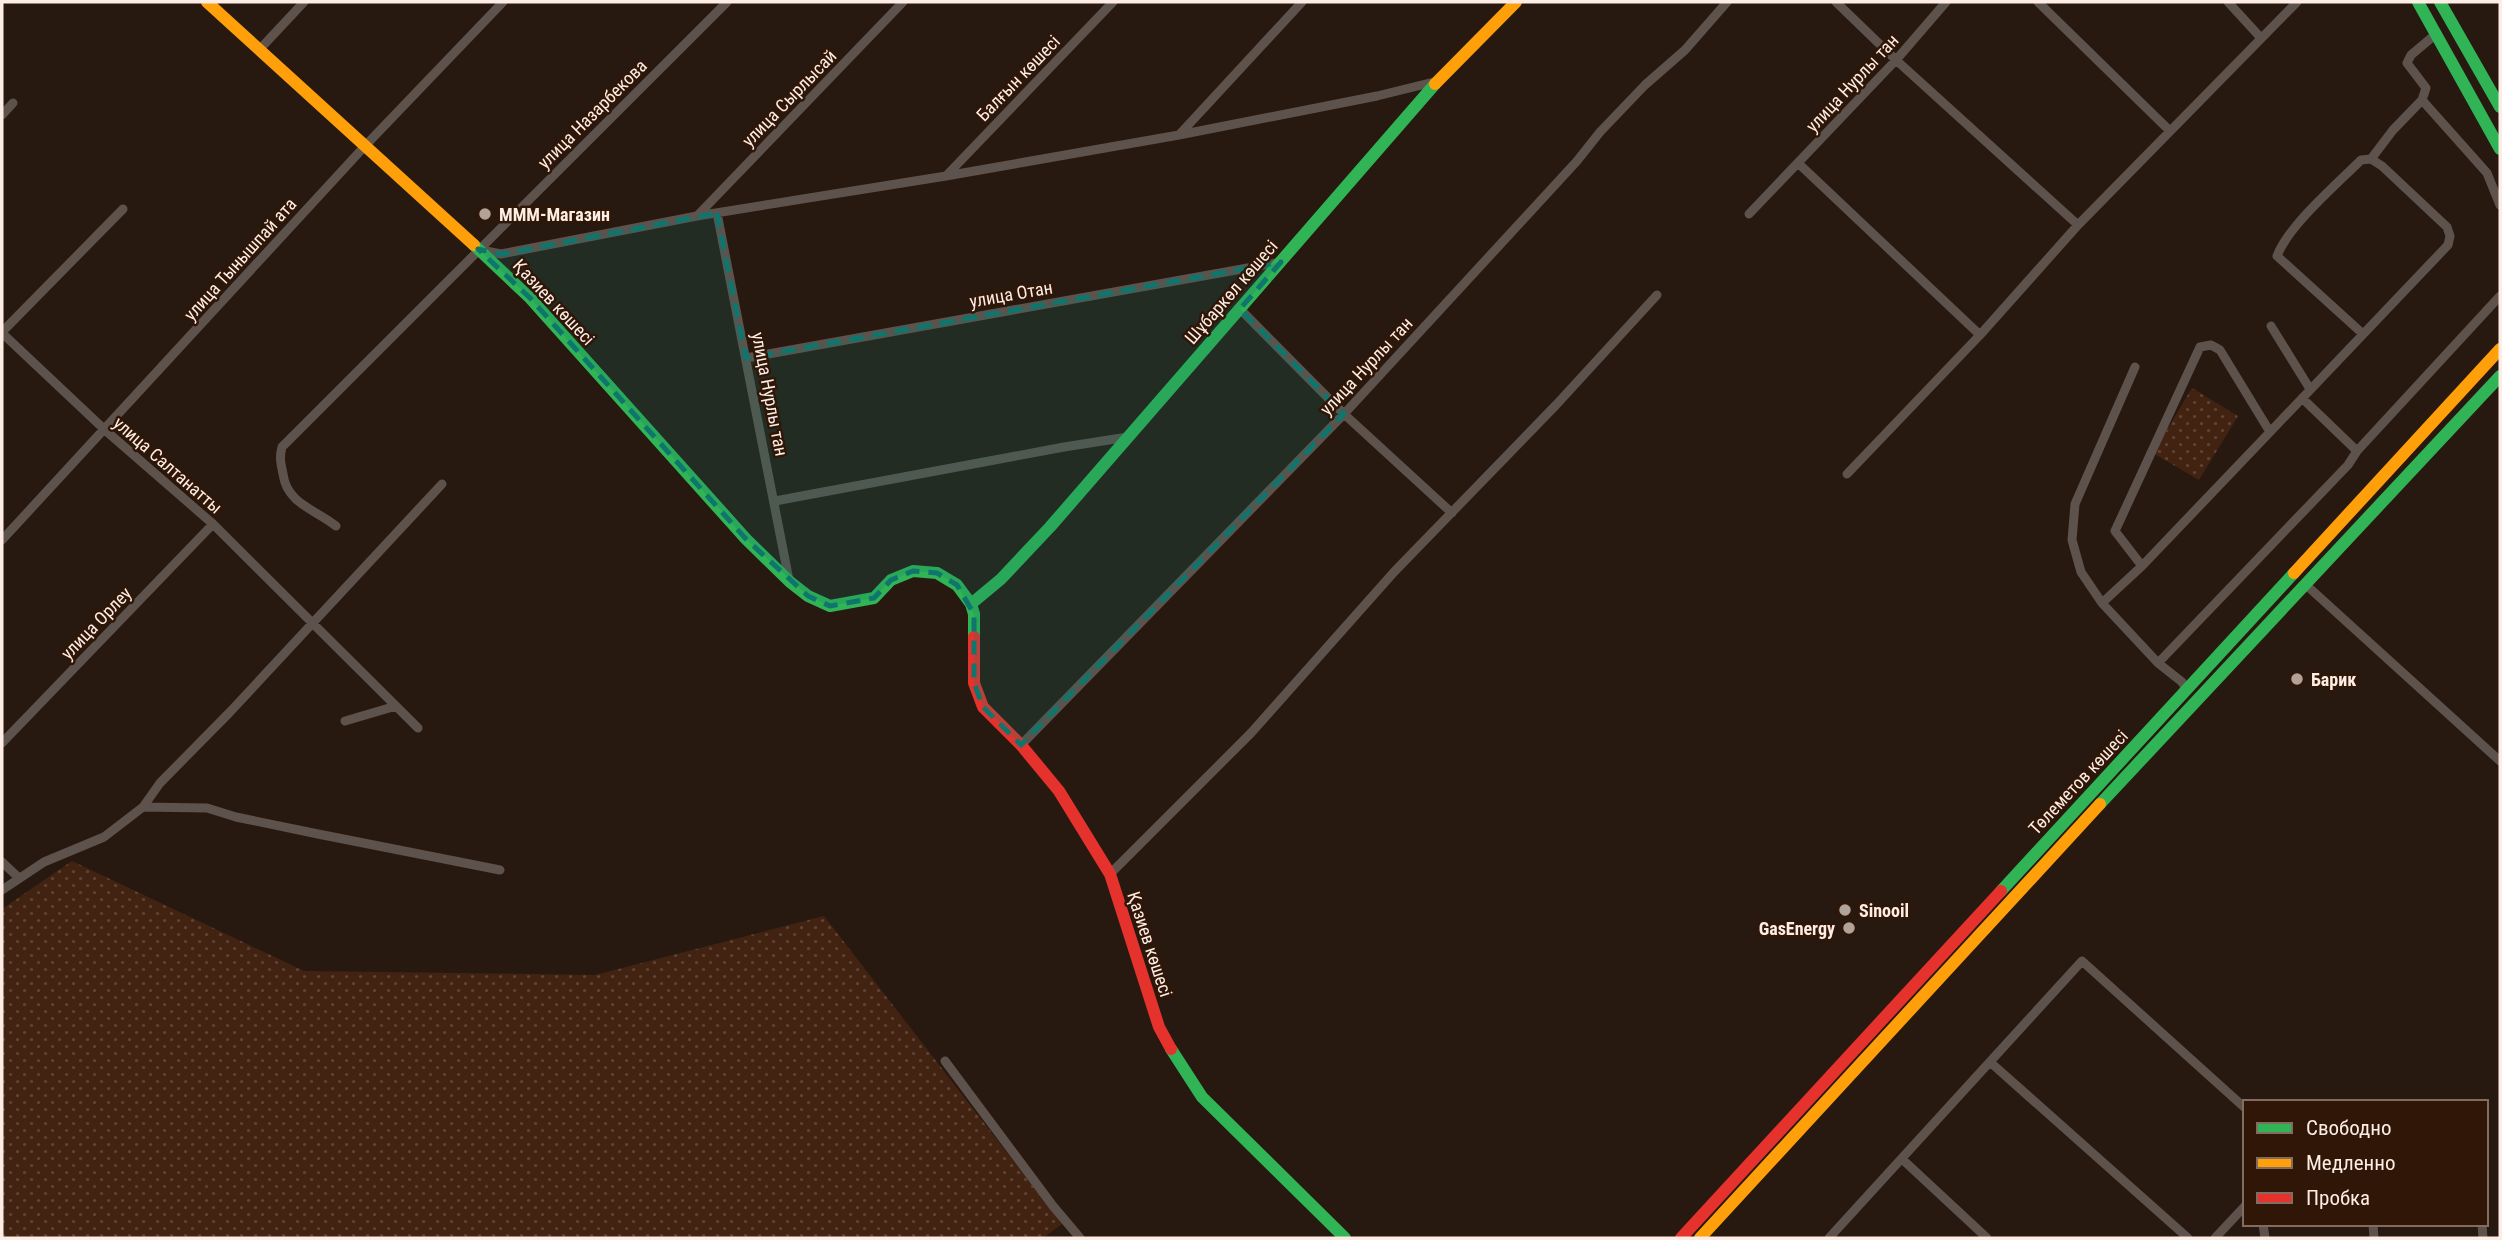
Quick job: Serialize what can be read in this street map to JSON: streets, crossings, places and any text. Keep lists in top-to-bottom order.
{
  "streets": {
    "main road": ["Шұбаркөл көшесі", "Қазиев көшесі", "Төлеметов көшесі"],
    "street": [
      "Балғын көшесі",
      "улица Нурлы тан",
      "улица Сырлысай",
      "улица Назарбекова",
      "улица Тынышпай ата",
      "улица Отан",
      "улица Салтанатты",
      "улица Орлеу"
    ]
  },
  "crossings": [
    ["улица Нурлы тан", "улица Отан"],
    ["улица Нурлы тан", "Қазиев көшесі"],
    ["улица Назарбекова", "Қазиев көшесі"],
    ["улица Тынышпай ата", "Қазиев көшесі"],
    ["улица Тынышпай ата", "улица Салтанатты"],
    ["Шұбаркөл көшесі", "улица Отан"],
    ["Шұбаркөл көшесі", "Қазиев көшесі"],
    ["улица Салтанатты", "улица Орлеу"]
  ],
  "places": [
    "МММ-Магазин",
    "Барик",
    "Sinooil",
    "GasEnergy"
  ],
  "legend": ["Свободно", "Медленно", "Пробка"]
}
